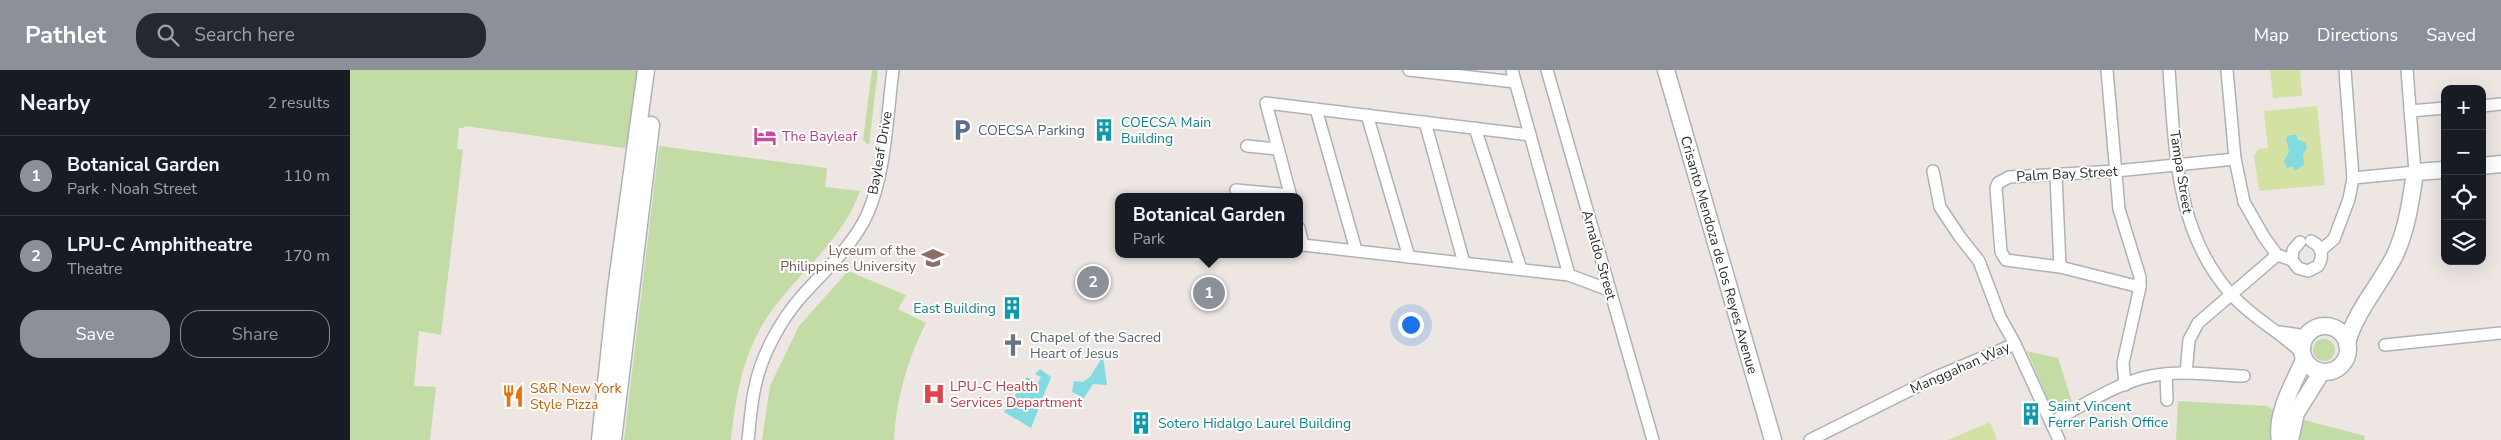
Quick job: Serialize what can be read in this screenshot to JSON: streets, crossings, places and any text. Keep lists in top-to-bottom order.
{
  "streets": {
    "street": [
      "Bayleaf Drive",
      "Tampa Street",
      "Palm Bay Street",
      "Arnaldo Street",
      "Crisanto Mendoza de los Reyes Avenue",
      "Manggahan Way"
    ]
  },
  "crossings": [
    ["Tampa Street", "Palm Bay Street"]
  ],
  "places": {
    "parking": ["COECSA Parking"],
    "building": [
      "COECSA Main Building",
      "East Building",
      "Saint Vincent Ferrer Parish Office",
      "Sotero Hidalgo Laurel Building"
    ],
    "hotel": ["The Bayleaf"],
    "school or university": ["Lyceum of the Philippines University"],
    "church": ["Chapel of the Sacred Heart of Jesus"],
    "hospital": ["LPU-C Health Services Department"],
    "restaurant": ["S&R New York Style Pizza"]
  },
  "page": {
    "header": "Pathlet",
    "search": "Search here",
    "nav": ["Map", "Directions", "Saved"],
    "heading": ["Nearby", "2 results"],
    "map_buttons": ["+", "−"],
    "list": [
      {
        "mark": "1",
        "name": "Botanical Garden",
        "note": "Park · Noah Street",
        "value": "110 m"
      },
      {
        "mark": "2",
        "name": "LPU-C Amphitheatre",
        "note": "Theatre",
        "value": "170 m"
      }
    ],
    "popup": ["Botanical Garden", "Park"],
    "pins": ["2", "1"],
    "buttons": ["Save", "Share"]
  }
}
